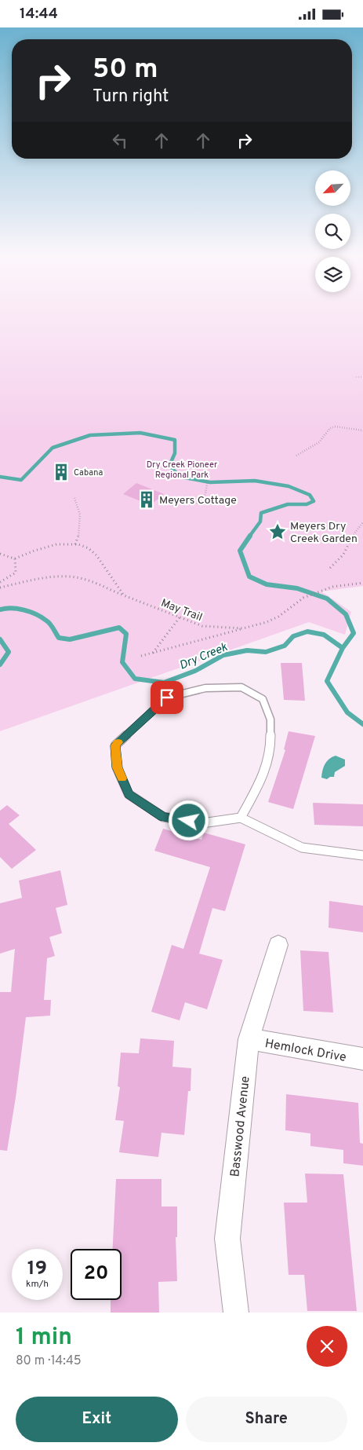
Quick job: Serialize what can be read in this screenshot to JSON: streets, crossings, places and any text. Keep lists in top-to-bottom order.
{
  "streets": {
    "street": ["Hemlock Drive", "Basswood Avenue"],
    "path": ["May Trail"]
  },
  "crossings": [
    ["Hemlock Drive", "Basswood Avenue"]
  ],
  "water": ["Dry Creek"],
  "parks": ["Dry Creek Pioneer Regional Park"],
  "places": {
    "building": ["Cabana", "Meyers Cottage"],
    "place": ["Meyers Dry Creek Garden"]
  },
  "north": "bottom left",
  "page": {
    "status": "14:44",
    "turn": ["50 m", "Turn right"],
    "speed": "19 km/h",
    "limit": "20",
    "heading": ["1 min", "80 m · 14:45"],
    "buttons": ["Exit", "Share"]
  }
}
